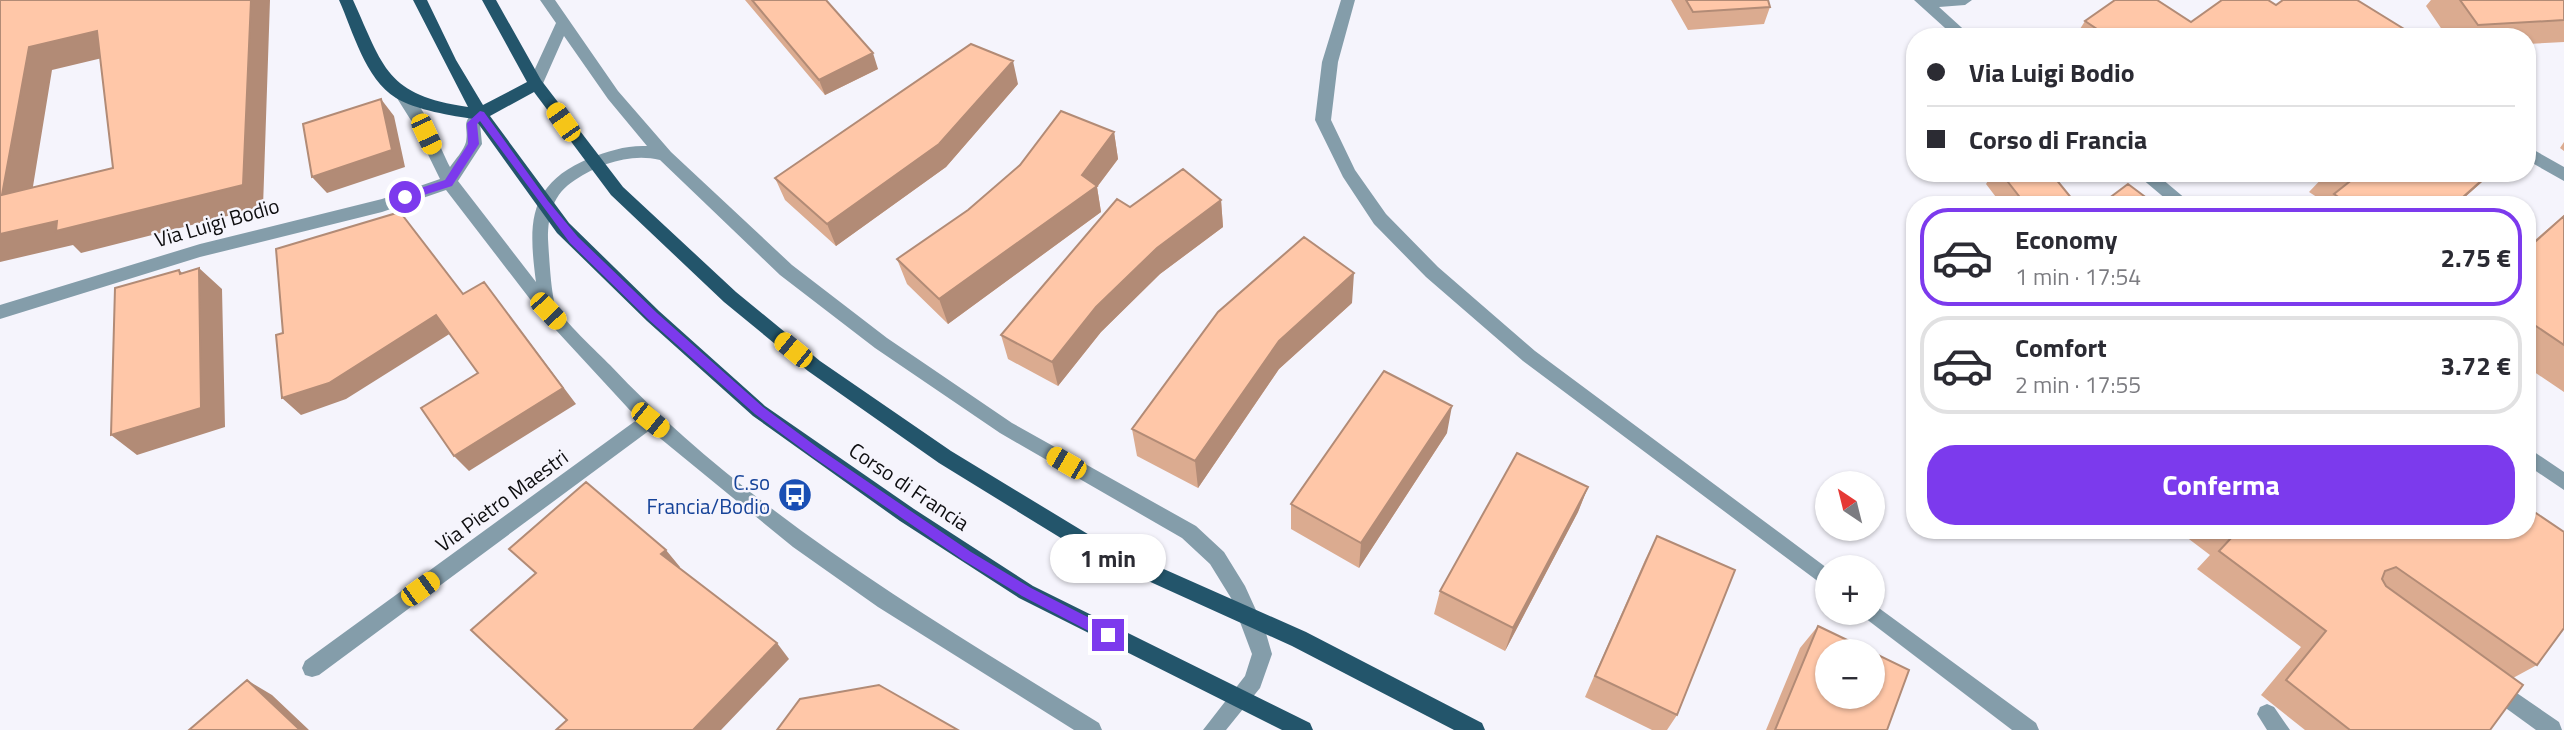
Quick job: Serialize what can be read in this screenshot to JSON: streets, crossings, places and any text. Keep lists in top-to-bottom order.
{
  "streets": {
    "main road": ["Corso di Francia"],
    "street": ["Via Luigi Bodio", "Via Pietro Maestri"]
  },
  "places": {
    "bus stop": ["C.so Francia/Bodio"]
  },
  "north": "top left",
  "page": {
    "banner": ["Via Luigi Bodio", "Corso di Francia"],
    "list": [
      {
        "name": "Economy",
        "note": "1 min · 17:54",
        "value": "2.75 €"
      },
      {
        "name": "Comfort",
        "note": "2 min · 17:55",
        "value": "3.72 €"
      }
    ],
    "buttons": "Conferma",
    "map_buttons": ["+", "−"],
    "bubble": "1 min"
  }
}
